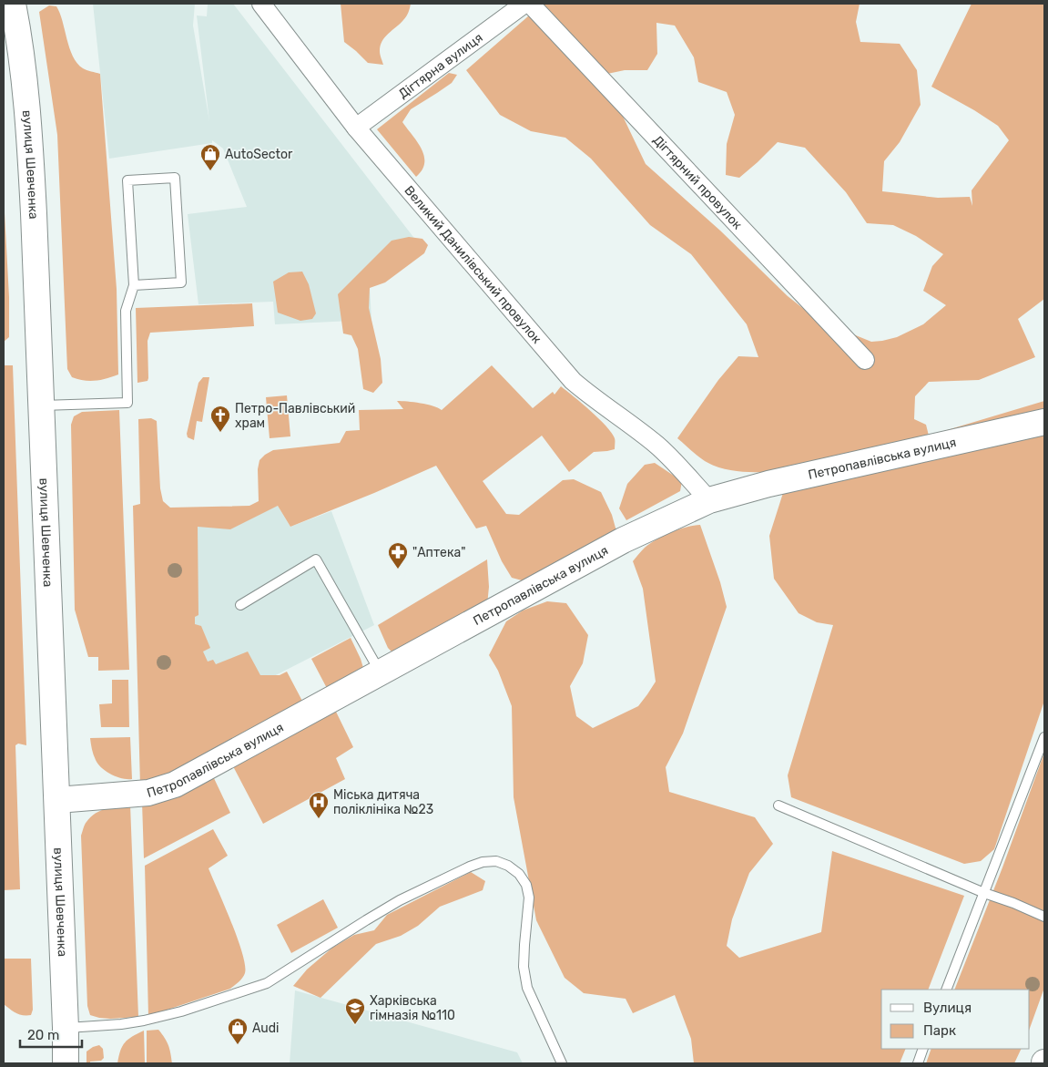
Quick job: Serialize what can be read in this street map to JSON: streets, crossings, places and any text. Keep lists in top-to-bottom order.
{
  "streets": {
    "street": [
      "Дігтярна вулиця",
      "вулиця Шевченка",
      "Дігтярний провулок",
      "Великий Данилівський провулок",
      "Петропавлівська вулиця"
    ]
  },
  "crossings": [
    ["Дігтярна вулиця", "Великий Данилівський провулок"],
    ["вулиця Шевченка", "Петропавлівська вулиця"],
    ["Великий Данилівський провулок", "Петропавлівська вулиця"]
  ],
  "places": {
    "shop": ["AutoSector", "Audi"],
    "church": ["Петро-Павлівський храм"],
    "pharmacy": ["\"Аптека\""],
    "hospital": ["Міська дитяча поліклініка №23"],
    "school or university": ["Харківська гімназія №110"]
  },
  "legend": ["Вулиця", "Парк"],
  "scale_bar": "20 m"
}
